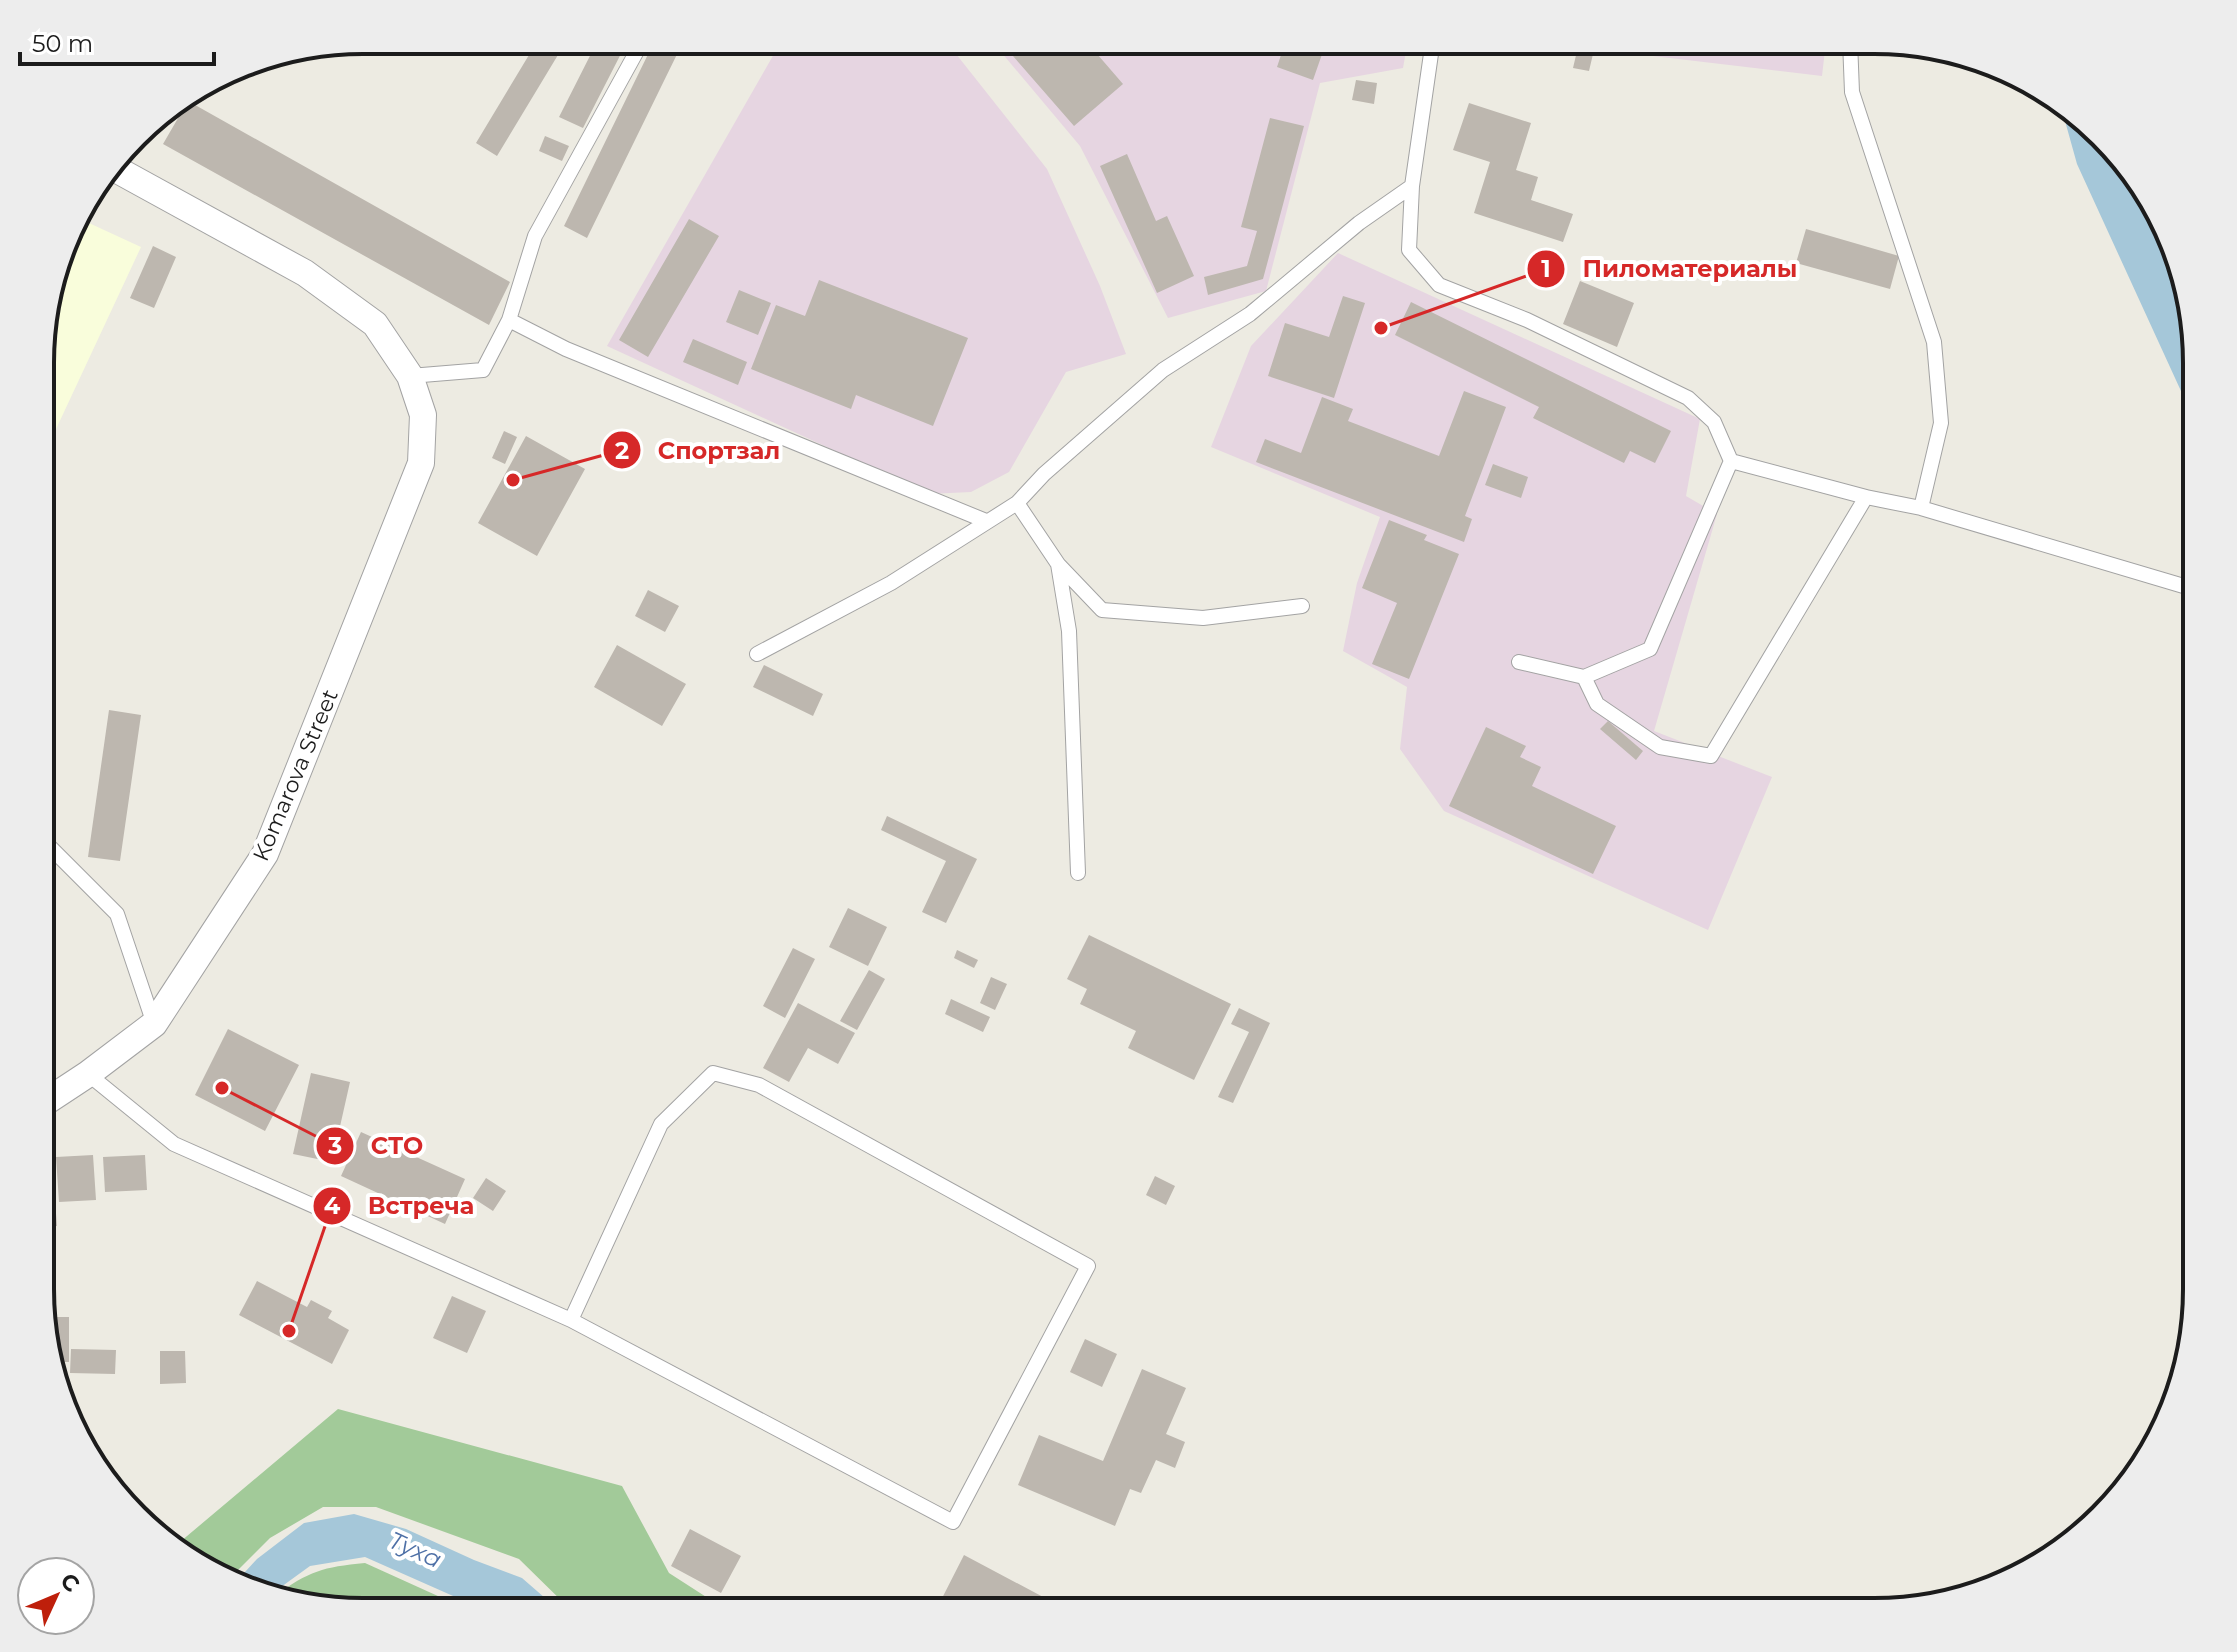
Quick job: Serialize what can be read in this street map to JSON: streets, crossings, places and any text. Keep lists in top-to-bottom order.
{
  "streets": {
    "street": ["Komarova Street"]
  },
  "water": ["Туха"],
  "places": [
    "Пиломатериалы",
    "Спортзал",
    "СТО",
    "Встреча"
  ],
  "scale_bar": "50 m",
  "north": "top right"
}
